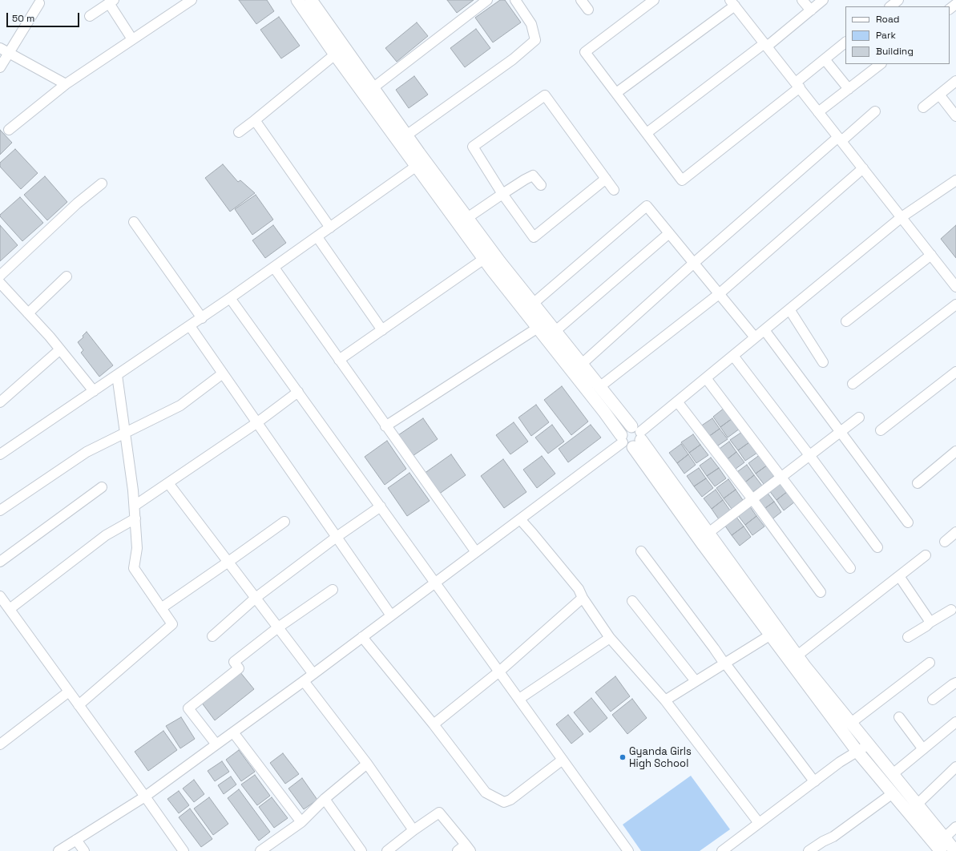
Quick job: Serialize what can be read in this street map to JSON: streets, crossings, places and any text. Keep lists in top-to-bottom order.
{
  "places": ["Gyanda Girls High School"],
  "legend": ["Road", "Park", "Building"],
  "scale_bar": "50 m"
}
